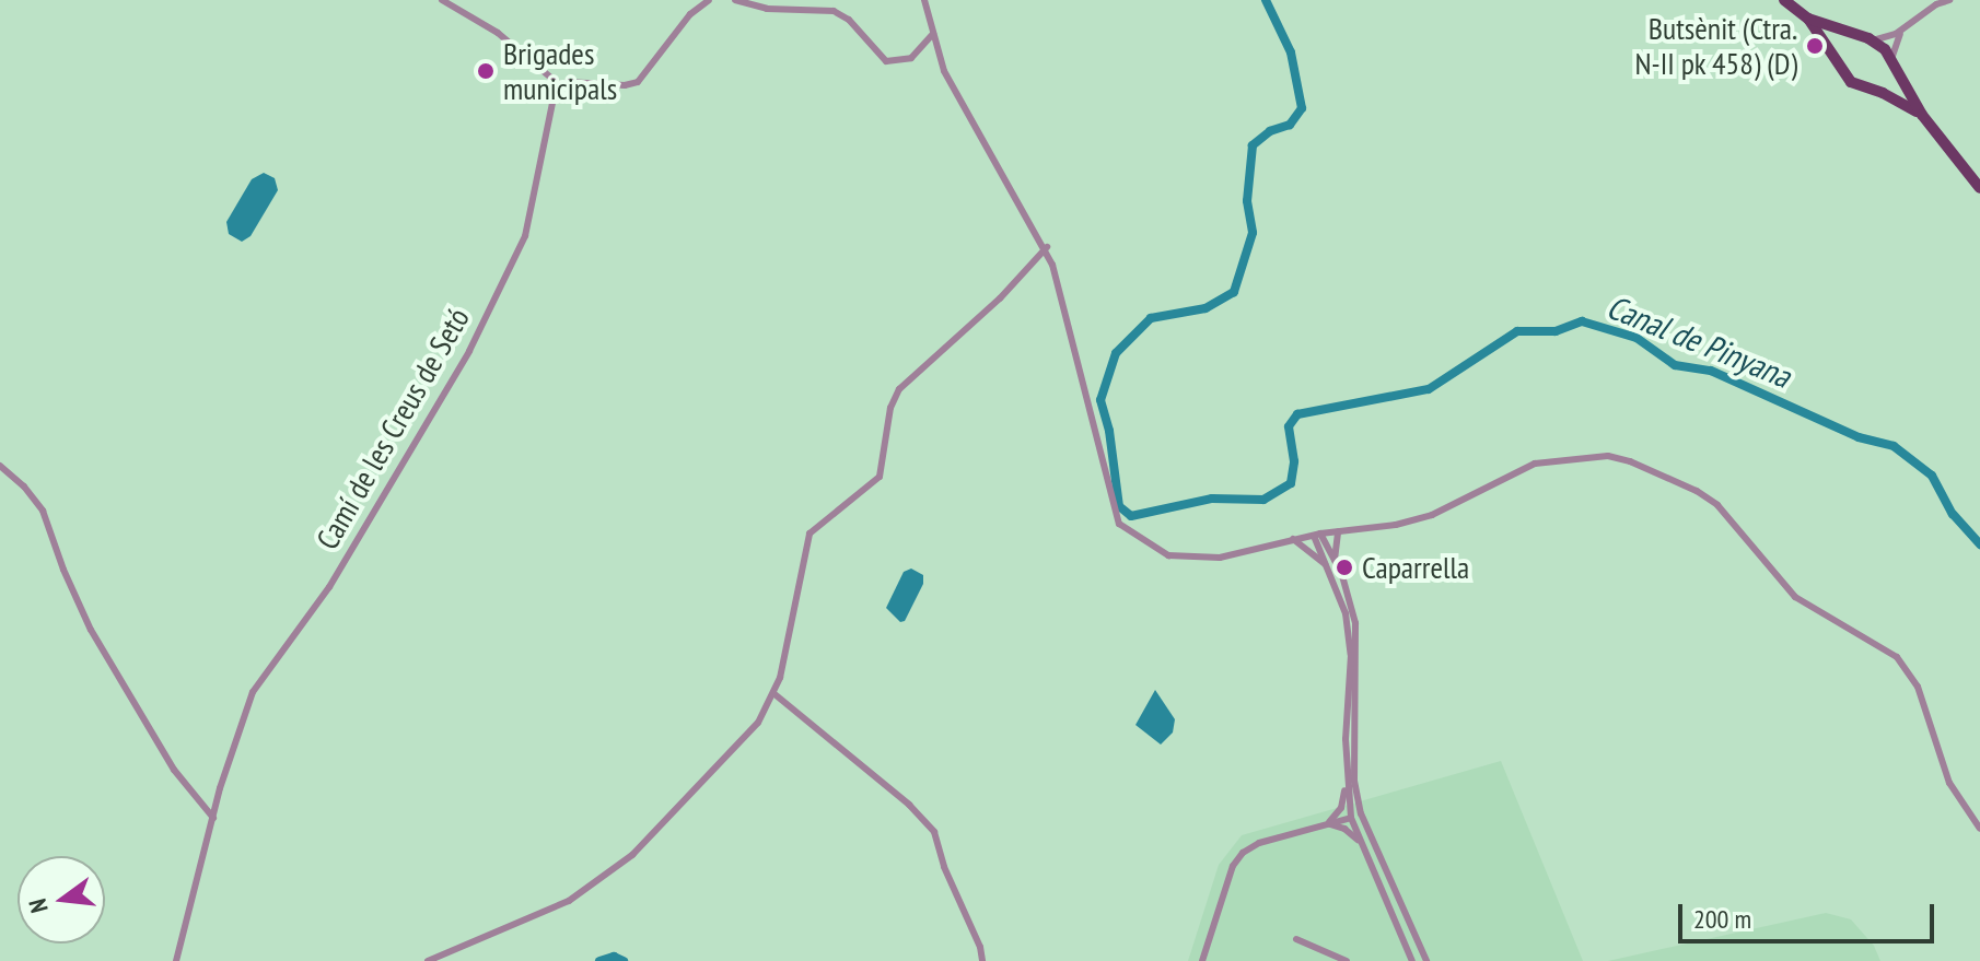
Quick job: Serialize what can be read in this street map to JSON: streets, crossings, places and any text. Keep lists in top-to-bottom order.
{
  "streets": {
    "street": ["Camí de les Creus de Setó"]
  },
  "water": ["Canal de Pinyana"],
  "places": ["Butsènit (Ctra. N-II pk 458) (D)", "Brigades municipals", "Caparrella"],
  "scale_bar": "200 m",
  "north": "left"
}
